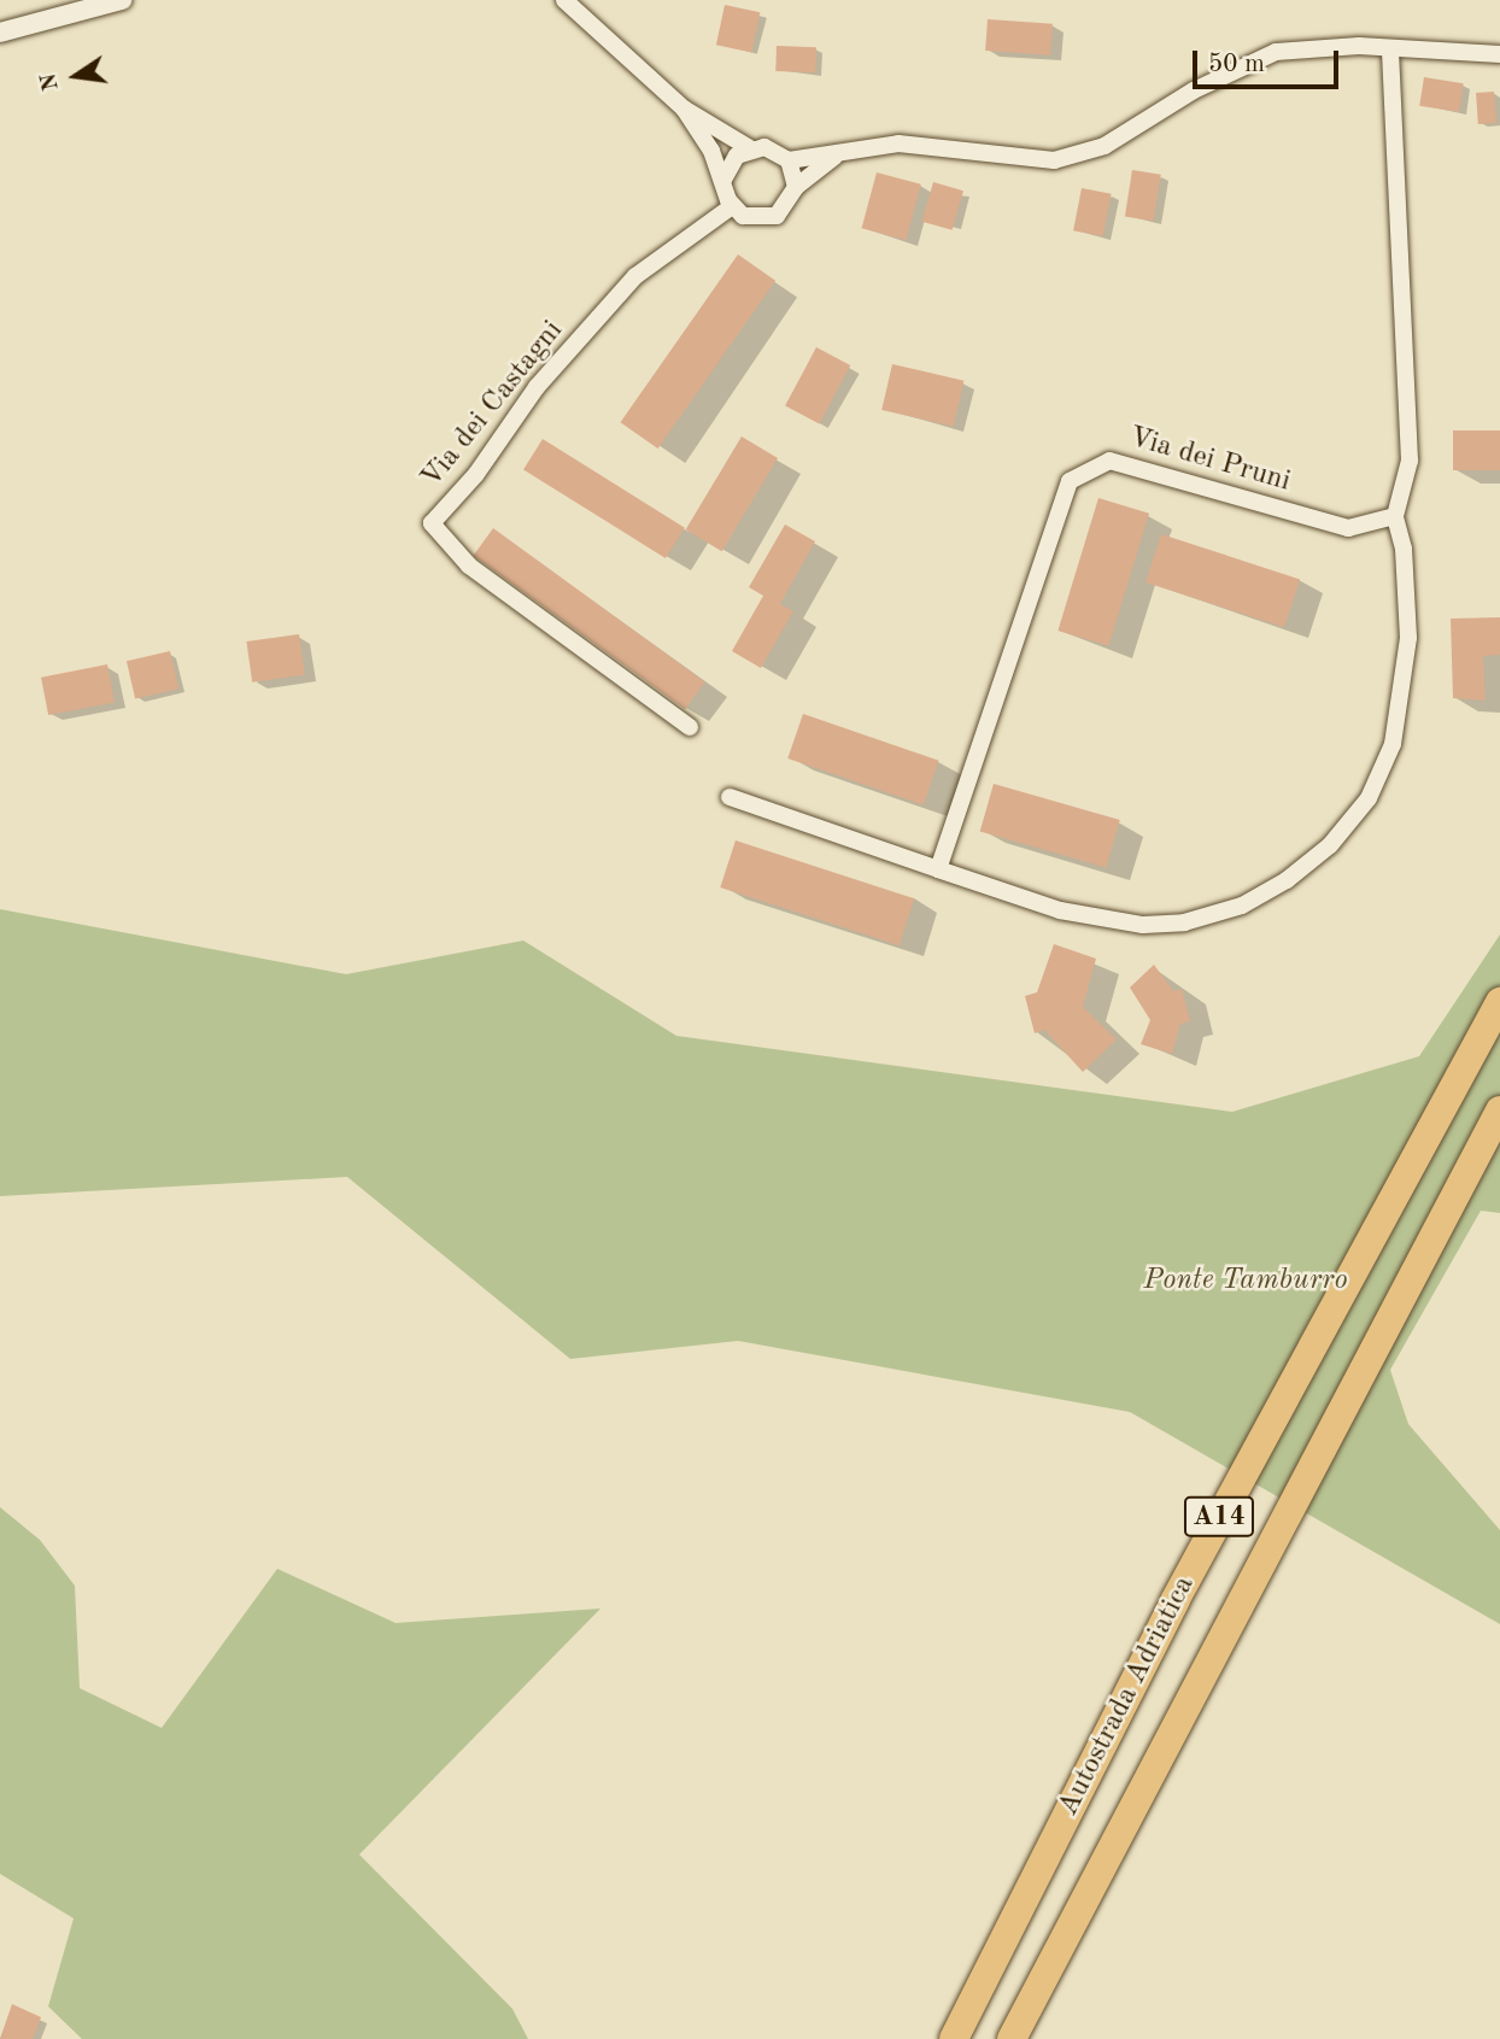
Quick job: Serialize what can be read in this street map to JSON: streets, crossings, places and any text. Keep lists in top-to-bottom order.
{
  "streets": {
    "highway": ["A14", "Autostrada Adriatica"],
    "street": ["Via dei Castagni", "Via dei Pruni"]
  },
  "parks": ["Ponte Tamburro"],
  "scale_bar": "50 m",
  "north": "left"
}
